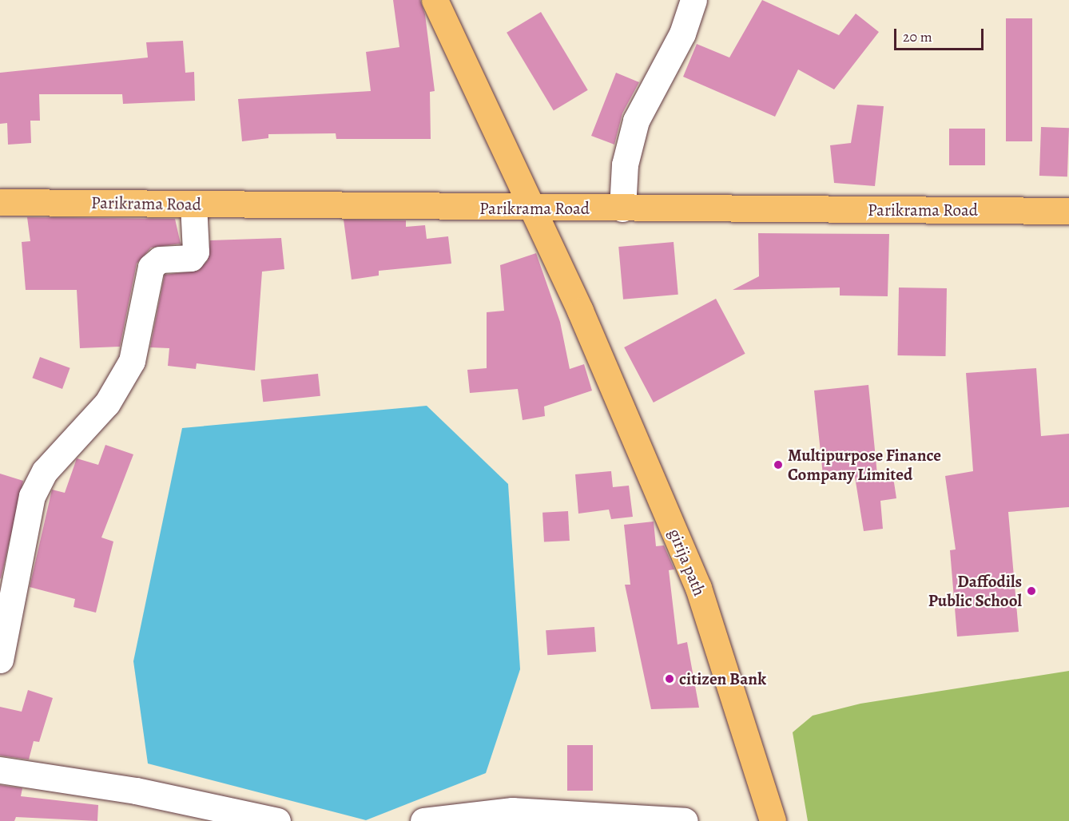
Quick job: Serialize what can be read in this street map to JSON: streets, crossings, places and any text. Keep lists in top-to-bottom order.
{
  "streets": {
    "main road": ["Parikrama Road", "girija path"]
  },
  "crossings": [
    ["Parikrama Road", "girija path"]
  ],
  "places": ["Multipurpose Finance Company Limited", "Daffodils Public School", "citizen Bank"],
  "scale_bar": "20 m"
}
